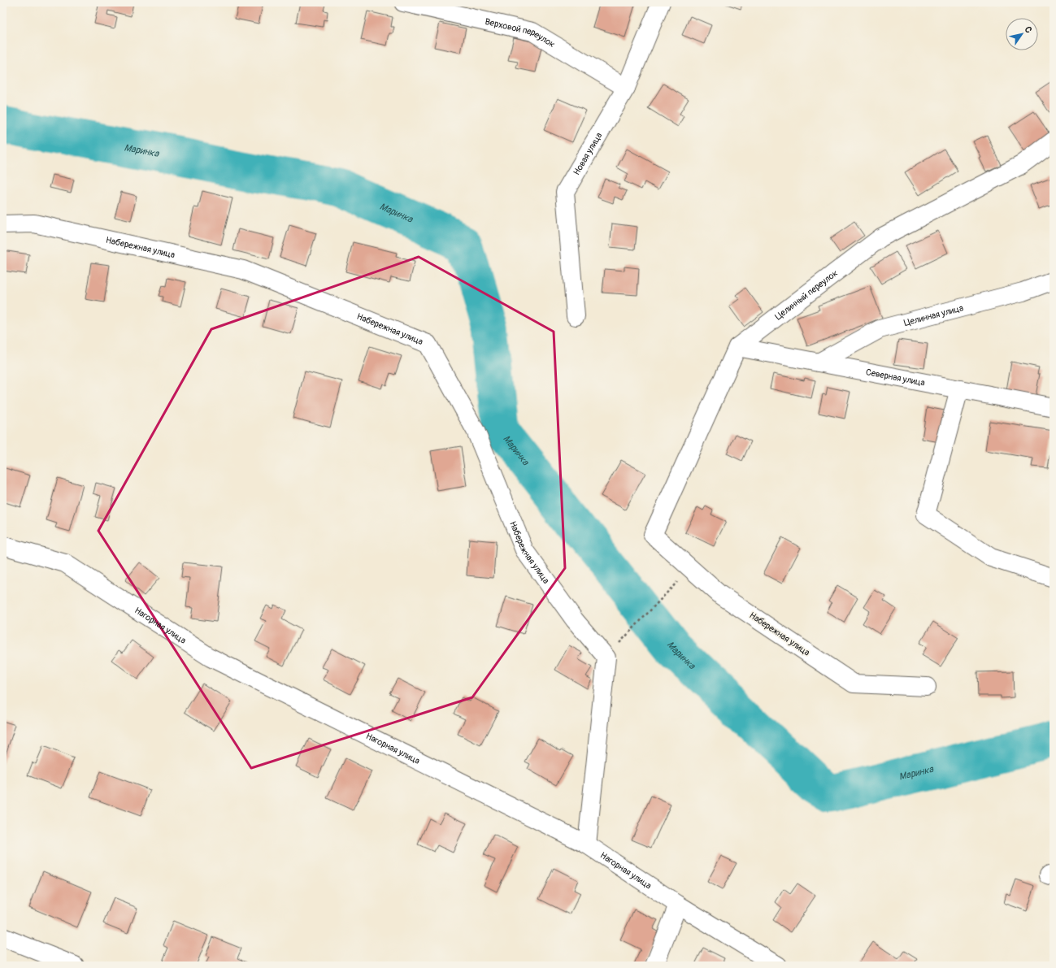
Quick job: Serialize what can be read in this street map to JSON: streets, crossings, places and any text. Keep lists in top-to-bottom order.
{
  "streets": {
    "street": [
      "Верховой переулок",
      "Новая улица",
      "Набережная улица",
      "Целинный переулок",
      "Целинная улица",
      "Северная улица",
      "Нагорная улица"
    ]
  },
  "crossings": [
    ["Верховой переулок", "Новая улица"],
    ["Набережная улица", "Целинный переулок"],
    ["Набережная улица", "Нагорная улица"],
    ["Целинный переулок", "Северная улица"],
    ["Целинная улица", "Северная улица"]
  ],
  "water": ["Маринка"],
  "north": "top right"
}
